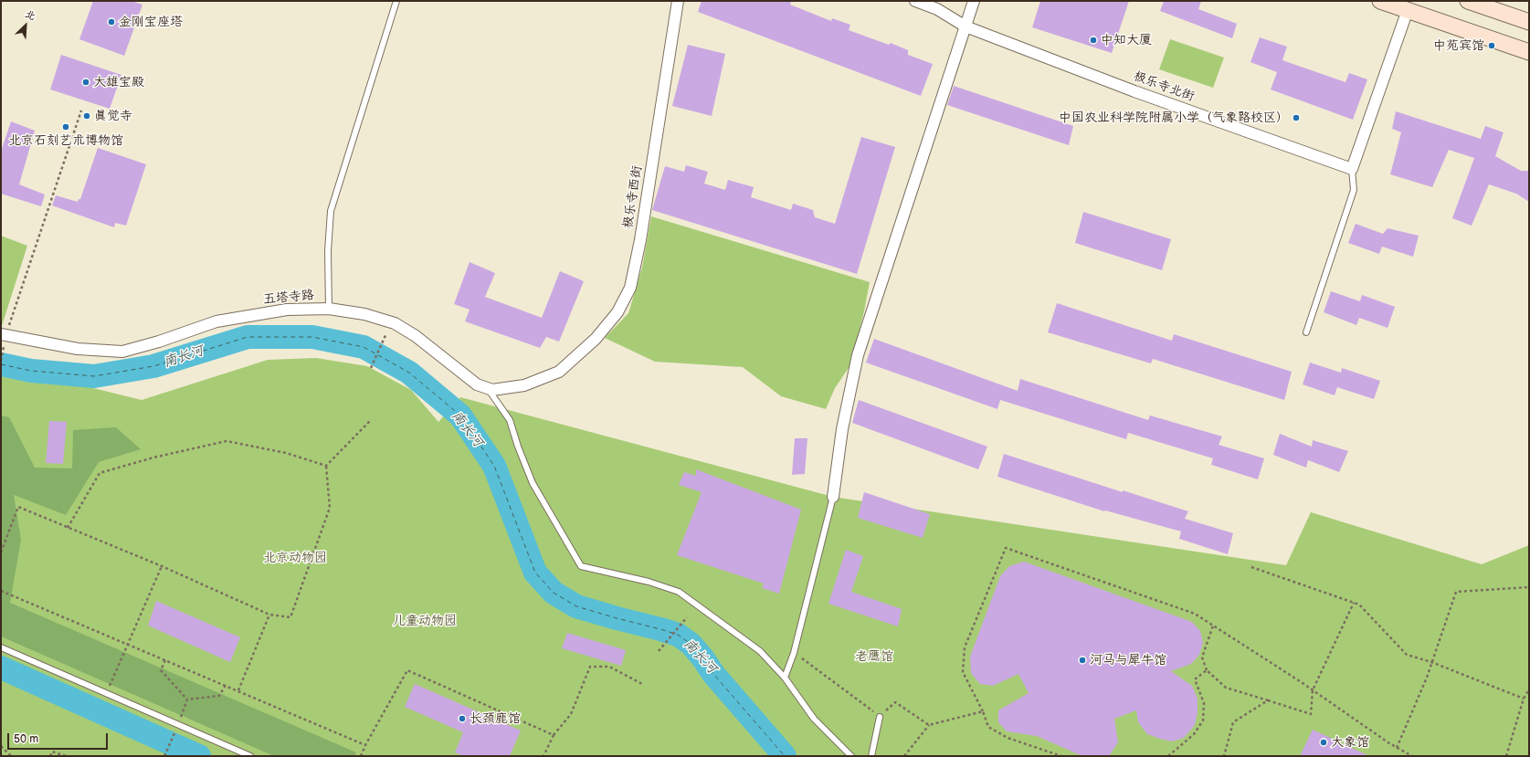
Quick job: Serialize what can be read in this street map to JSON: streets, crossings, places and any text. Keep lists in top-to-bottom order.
{
  "streets": {
    "street": ["极乐寺北街", "极乐寺西街", "五塔寺路"]
  },
  "crossings": [
    ["极乐寺西街", "五塔寺路"]
  ],
  "water": ["南长河"],
  "parks": ["北京动物园", "儿童动物园", "老鹰馆"],
  "places": [
    "金刚宝座塔",
    "中知大厦",
    "中苑宾馆",
    "大雄宝殿",
    "真觉寺",
    "中国农业科学院附属小学（气象路校区）",
    "北京石刻艺术博物馆",
    "河马与犀牛馆",
    "长颈鹿馆",
    "大象馆"
  ],
  "scale_bar": "50 m",
  "north": "top right"
}
